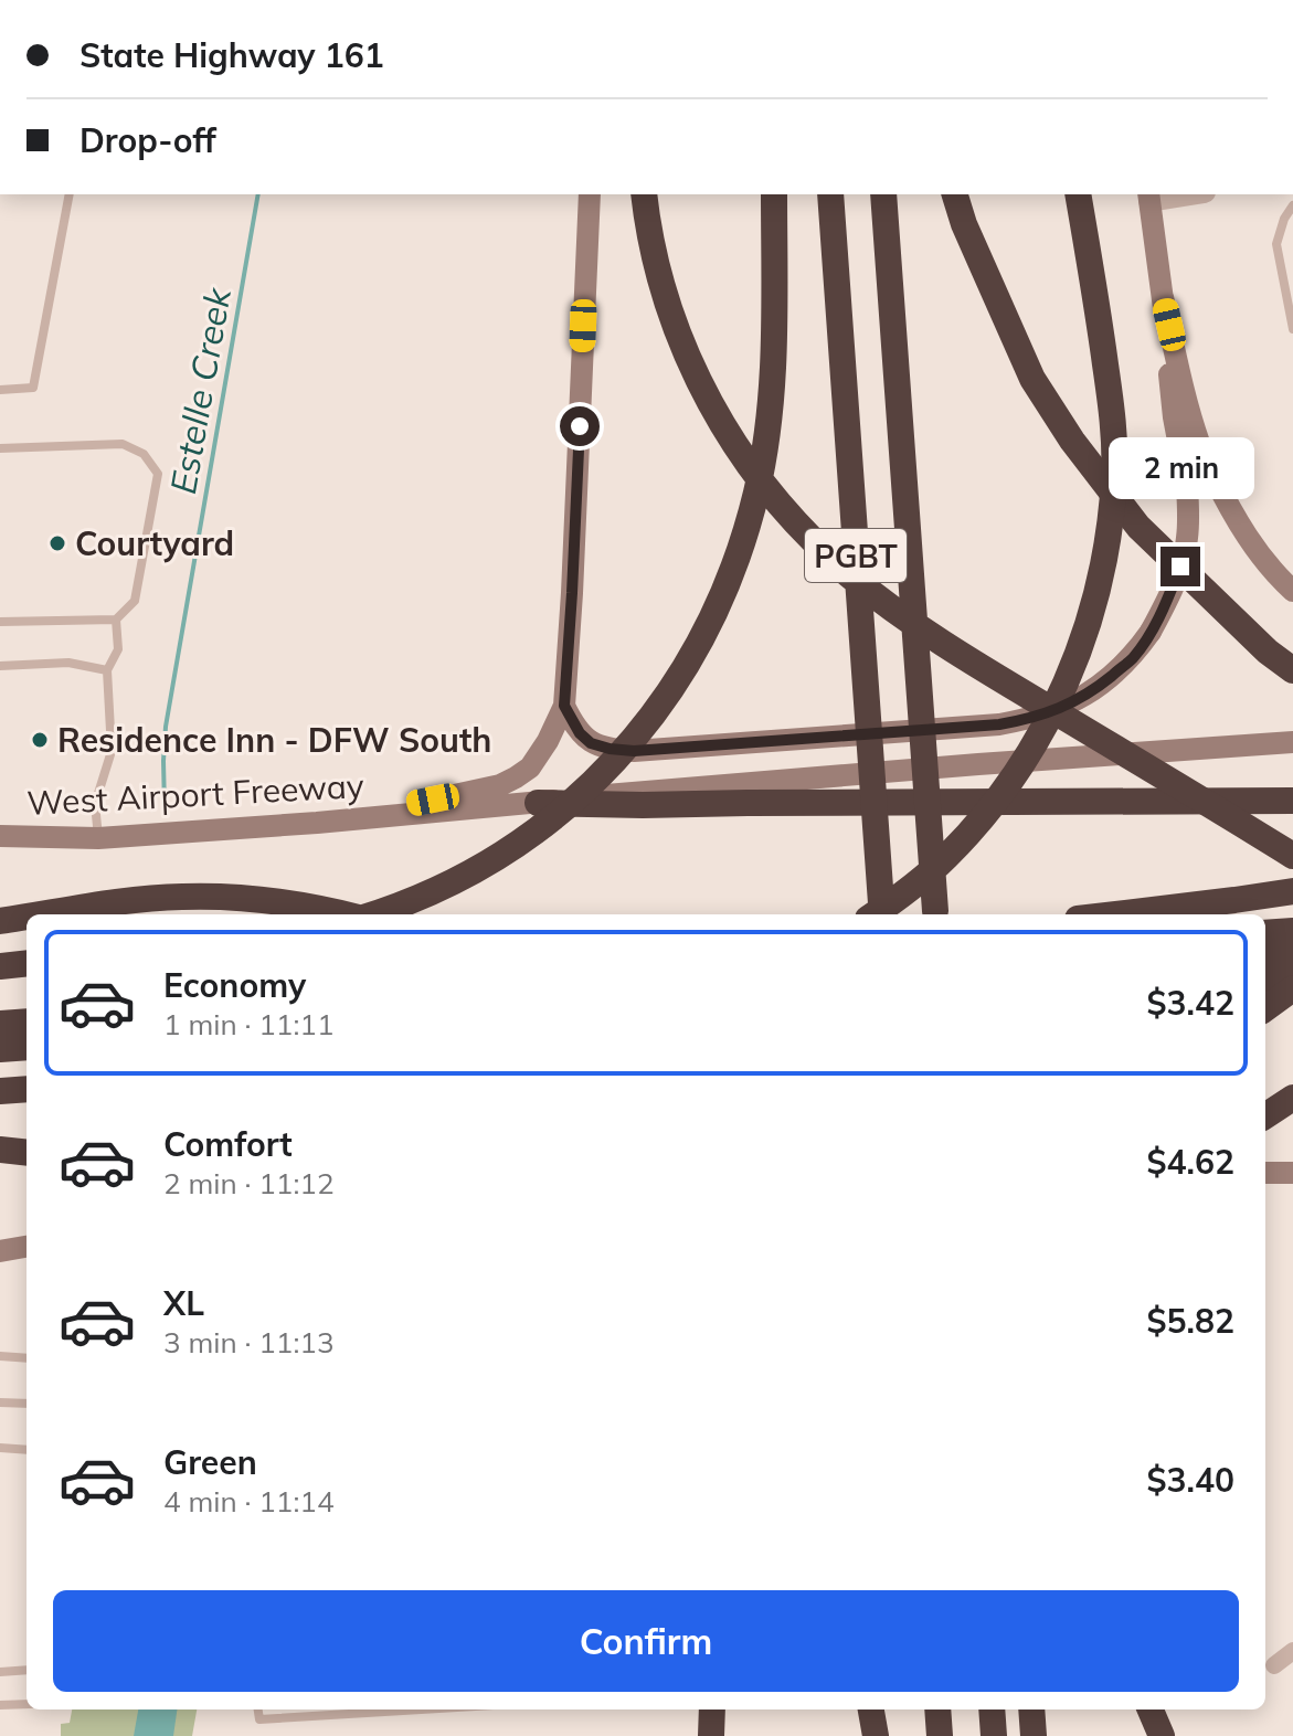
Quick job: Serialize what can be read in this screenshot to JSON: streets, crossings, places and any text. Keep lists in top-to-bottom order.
{
  "streets": {
    "highway": ["PGBT"],
    "main road": ["West Airport Freeway"]
  },
  "water": ["Estelle Creek"],
  "places": ["Courtyard", "Residence Inn - DFW South"],
  "page": {
    "banner": ["State Highway 161", "Drop-off"],
    "bubble": "2 min",
    "list": [
      {
        "name": "Economy",
        "note": "1 min · 11:11",
        "value": "$3.42"
      },
      {
        "name": "Comfort",
        "note": "2 min · 11:12",
        "value": "$4.62"
      },
      {
        "name": "XL",
        "note": "3 min · 11:13",
        "value": "$5.82"
      },
      {
        "name": "Green",
        "note": "4 min · 11:14",
        "value": "$3.40"
      }
    ],
    "buttons": "Confirm"
  }
}
